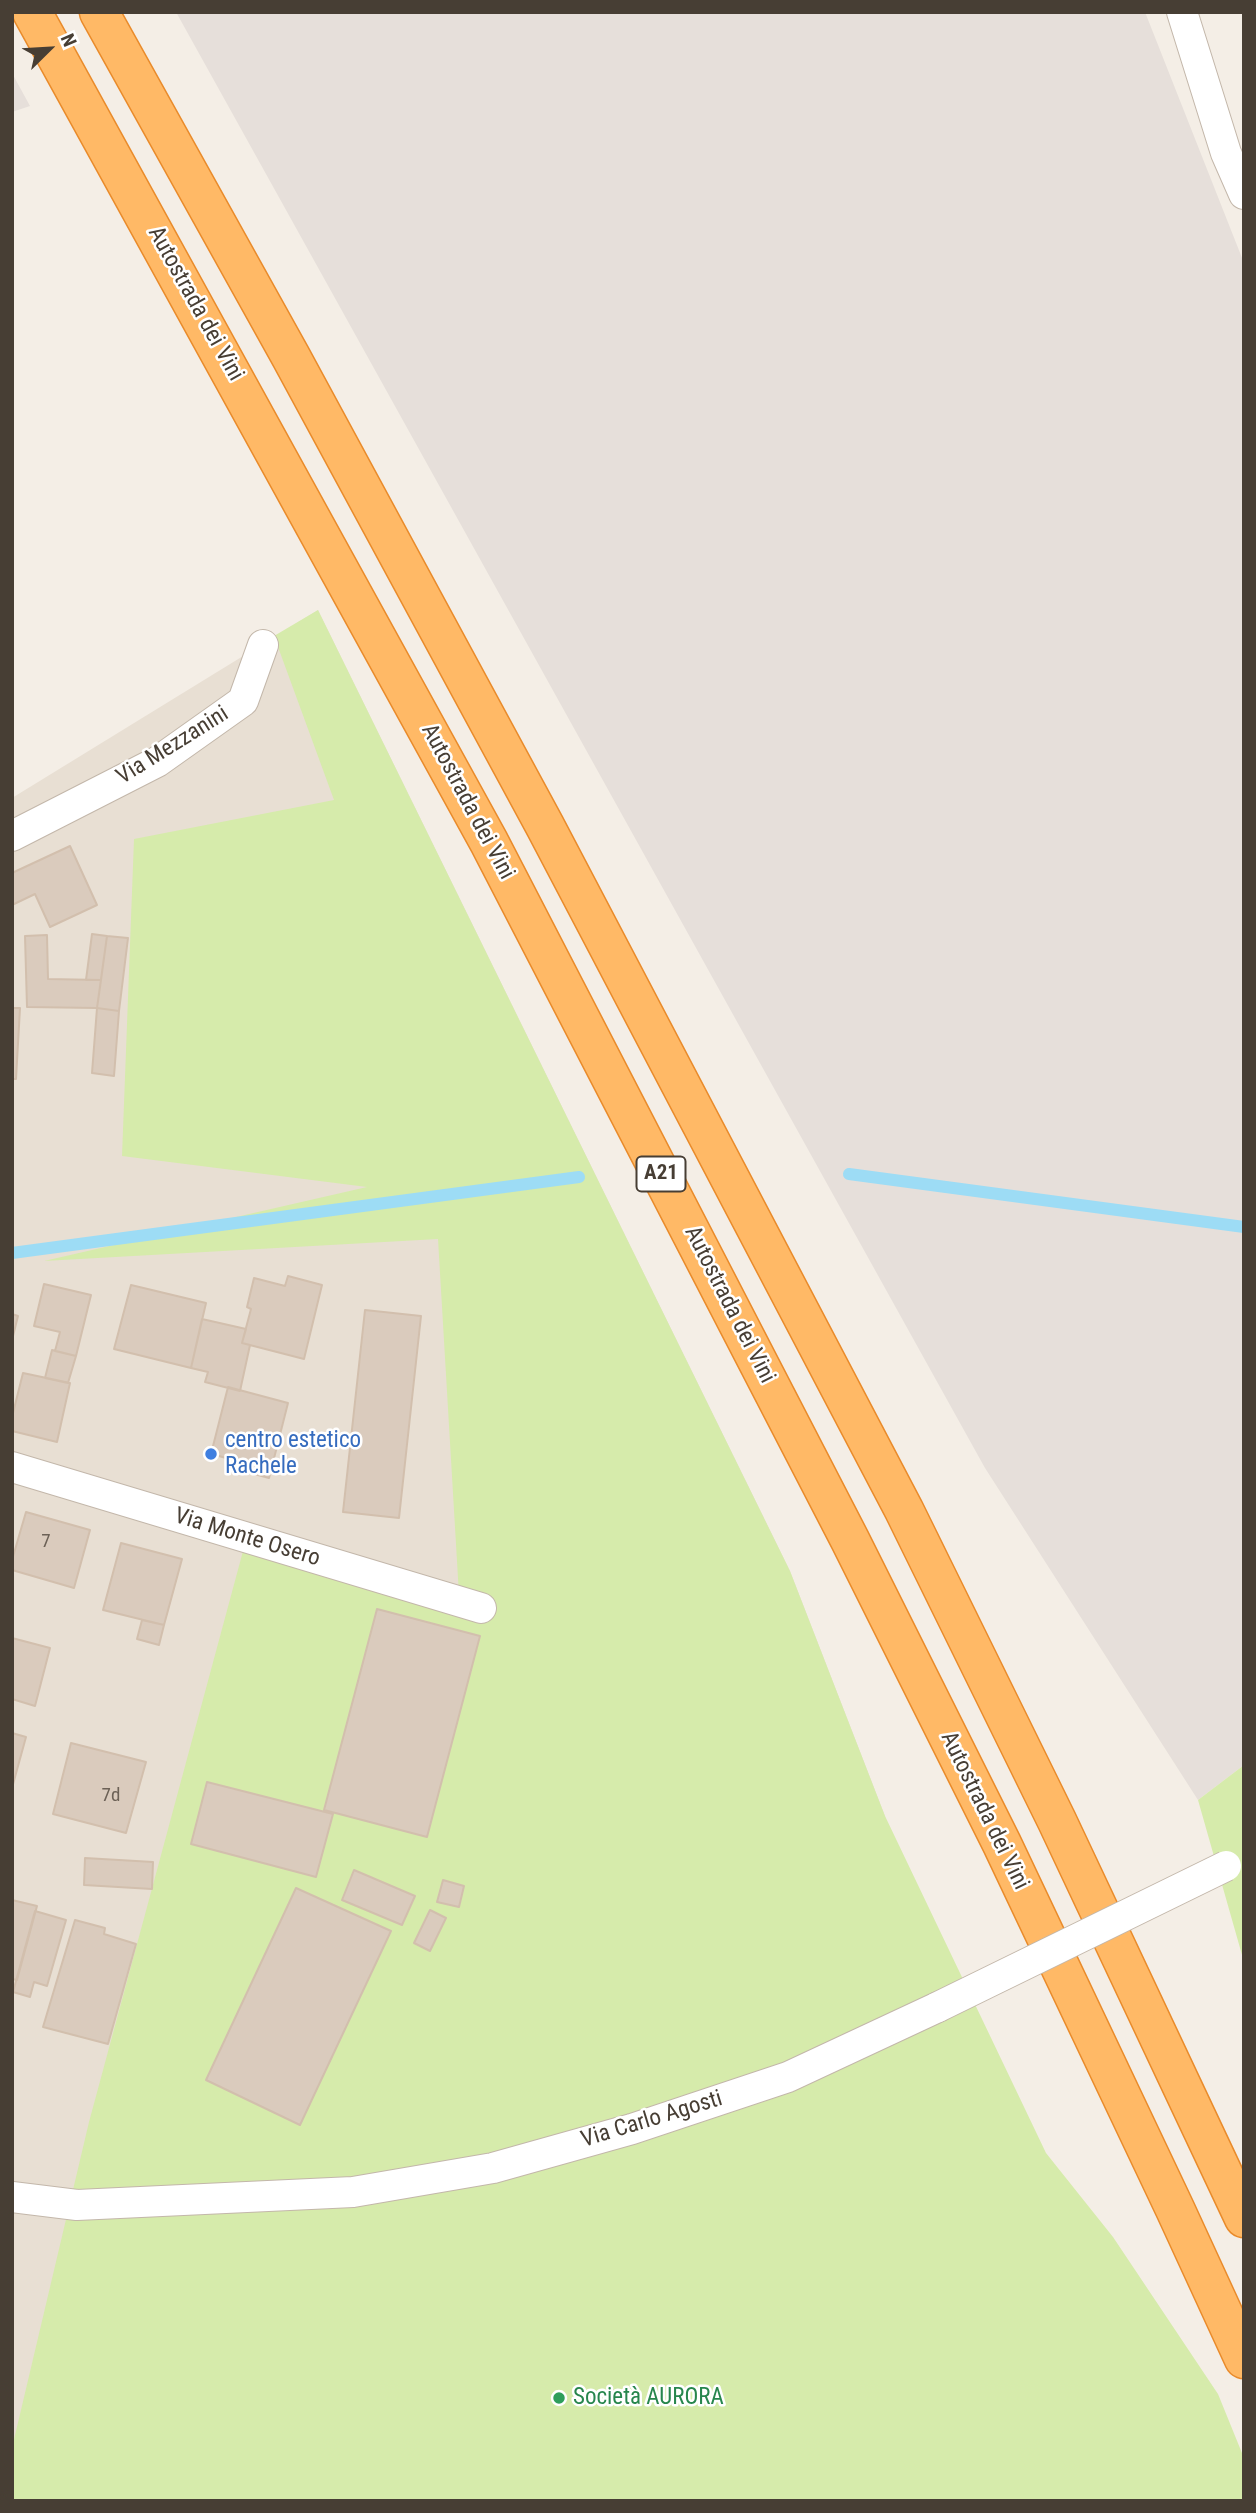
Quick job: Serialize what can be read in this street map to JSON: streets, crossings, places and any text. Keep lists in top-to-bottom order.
{
  "streets": {
    "highway": ["Autostrada dei Vini", "A21"],
    "street": ["Via Mezzanini", "Via Monte Osero", "Via Carlo Agosti"]
  },
  "places": ["centro estetico Rachele", "Società AURORA"],
  "house_numbers": ["7", "7d"],
  "north": "top right"
}
